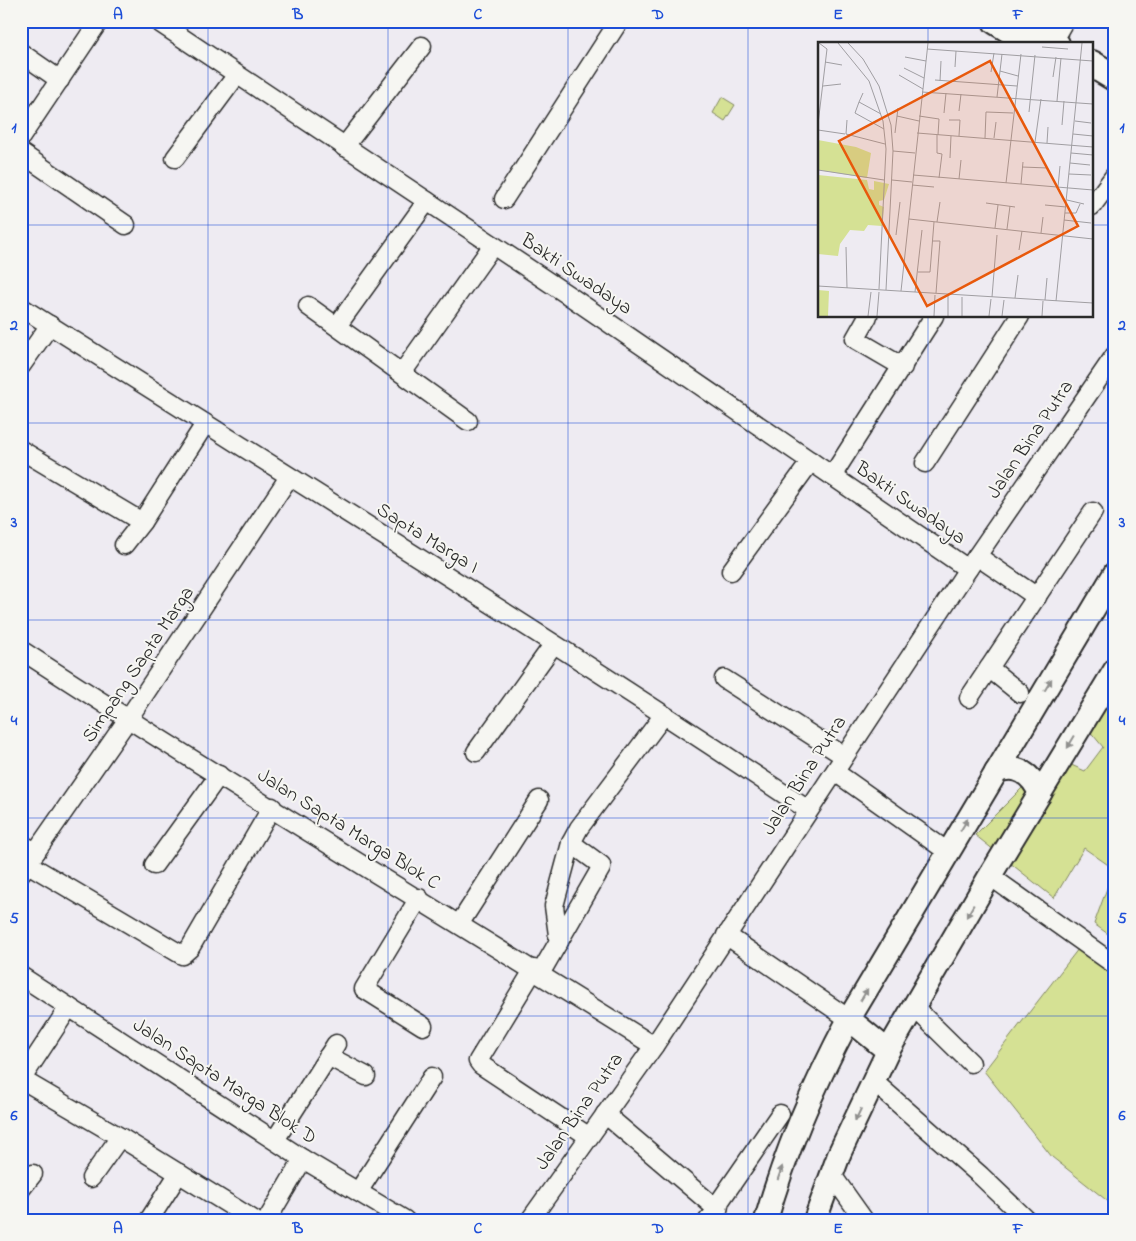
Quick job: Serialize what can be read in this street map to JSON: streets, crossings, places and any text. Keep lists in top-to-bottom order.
{
  "streets": {
    "street": [
      "Bakti Swadaya",
      "Jalan Bina Putra",
      "Sapta Marga I",
      "Simpang Sapta Marga",
      "Jalan Sapta Marga Blok C",
      "Jalan Sapta Marga Blok D"
    ]
  },
  "crossings": [
    ["Bakti Swadaya", "Jalan Bina Putra"],
    ["Jalan Bina Putra", "Sapta Marga I"],
    ["Jalan Bina Putra", "Jalan Sapta Marga Blok C"],
    ["Sapta Marga I", "Simpang Sapta Marga"],
    ["Simpang Sapta Marga", "Jalan Sapta Marga Blok C"]
  ],
  "grid": {
    "columns": [
      "A",
      "B",
      "C",
      "D",
      "E",
      "F"
    ],
    "rows": [
      "1",
      "2",
      "3",
      "4",
      "5",
      "6"
    ]
  }
}
